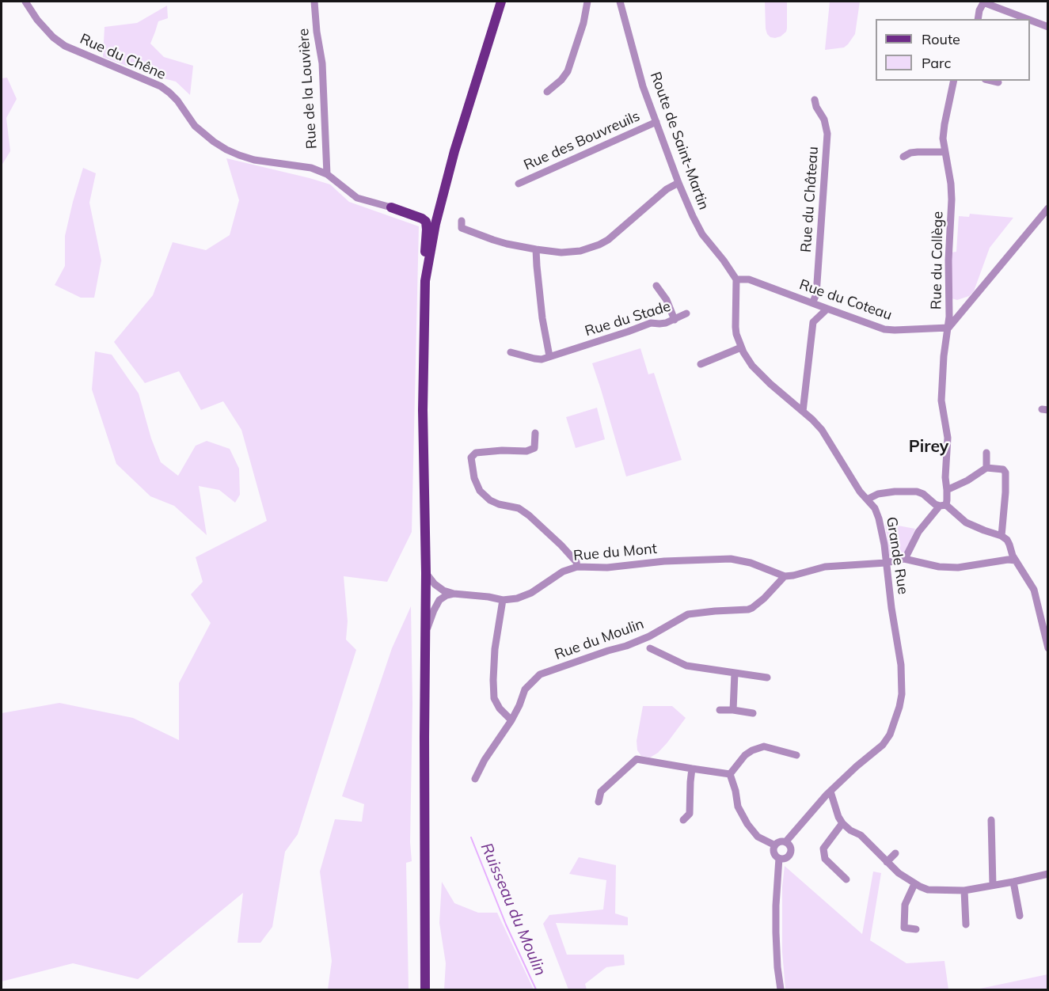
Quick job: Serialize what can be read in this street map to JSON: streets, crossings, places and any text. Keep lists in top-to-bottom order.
{
  "streets": {
    "street": [
      "Rue du Chêne",
      "Rue de la Louvière",
      "Rue des Bouvreuils",
      "Route de Saint-Martin",
      "Rue du Château",
      "Rue du Collège",
      "Rue du Coteau",
      "Rue du Stade",
      "Rue du Mont",
      "Grande Rue",
      "Rue du Moulin"
    ]
  },
  "crossings": [
    ["Rue du Chêne", "Rue de la Louvière"],
    ["Rue des Bouvreuils", "Route de Saint-Martin"],
    ["Route de Saint-Martin", "Rue du Coteau"],
    ["Route de Saint-Martin", "Grande Rue"],
    ["Rue du Château", "Rue du Coteau"],
    ["Rue du Collège", "Rue du Coteau"],
    ["Rue du Coteau", "Grande Rue"],
    ["Rue du Mont", "Rue du Moulin"]
  ],
  "districts": ["Pirey"],
  "water": ["Ruisseau du Moulin"],
  "legend": ["Route", "Parc"]
}
